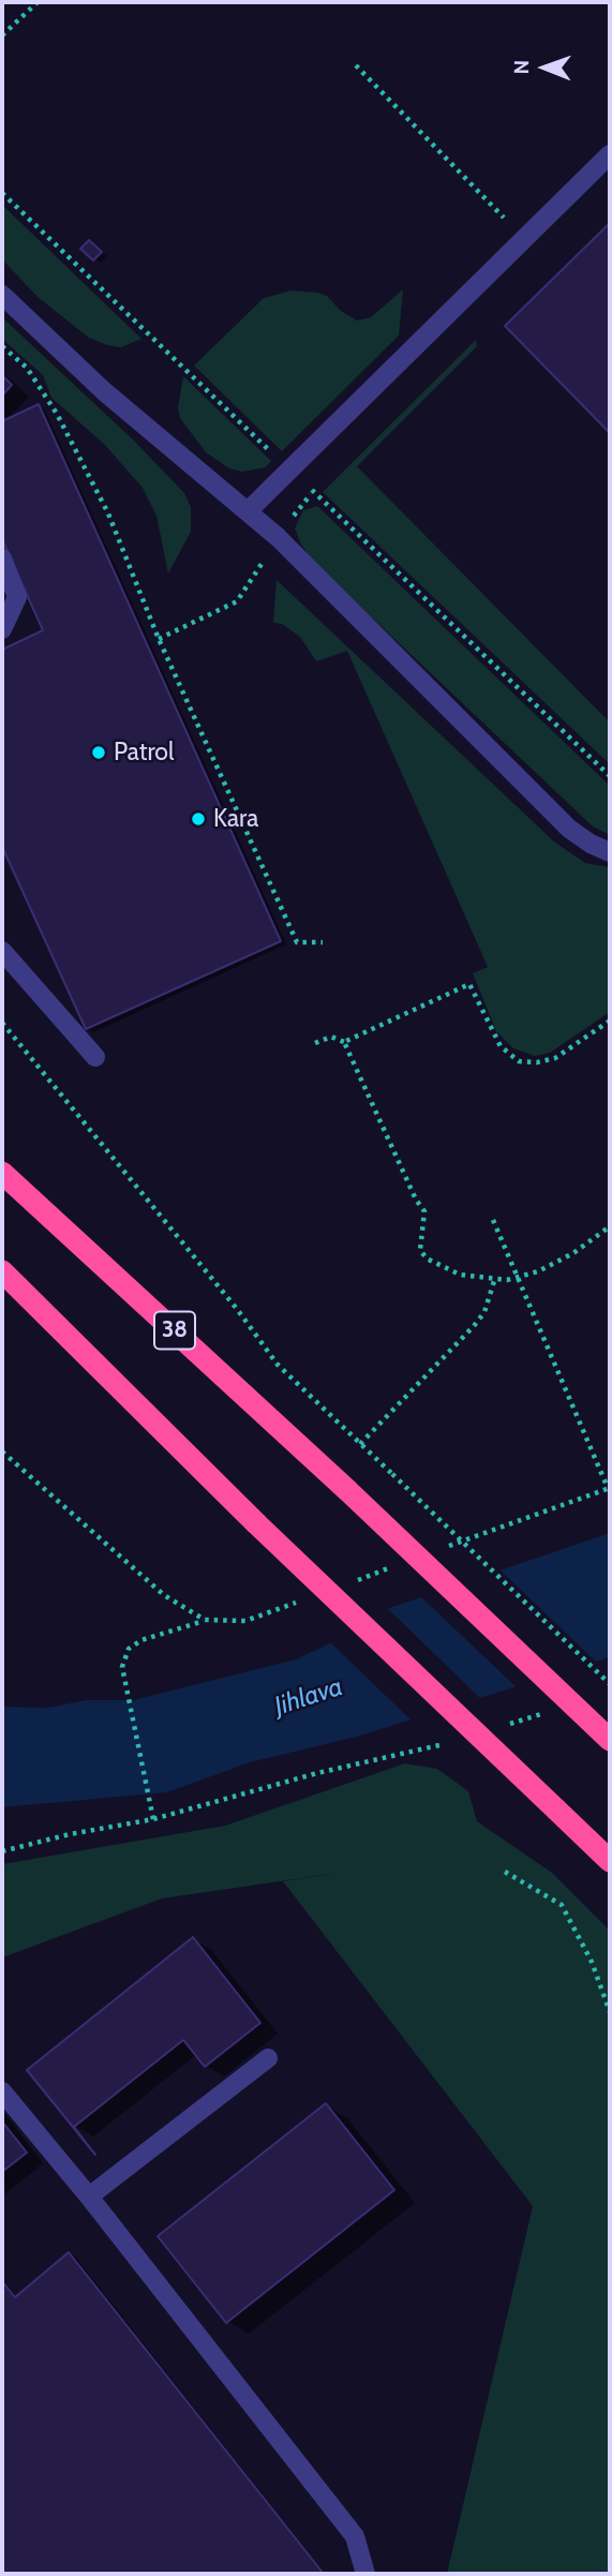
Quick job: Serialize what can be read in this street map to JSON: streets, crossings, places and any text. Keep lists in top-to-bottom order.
{
  "streets": {
    "highway": ["38"]
  },
  "water": ["Jihlava"],
  "places": ["Patrol", "Kara"],
  "north": "left"
}
